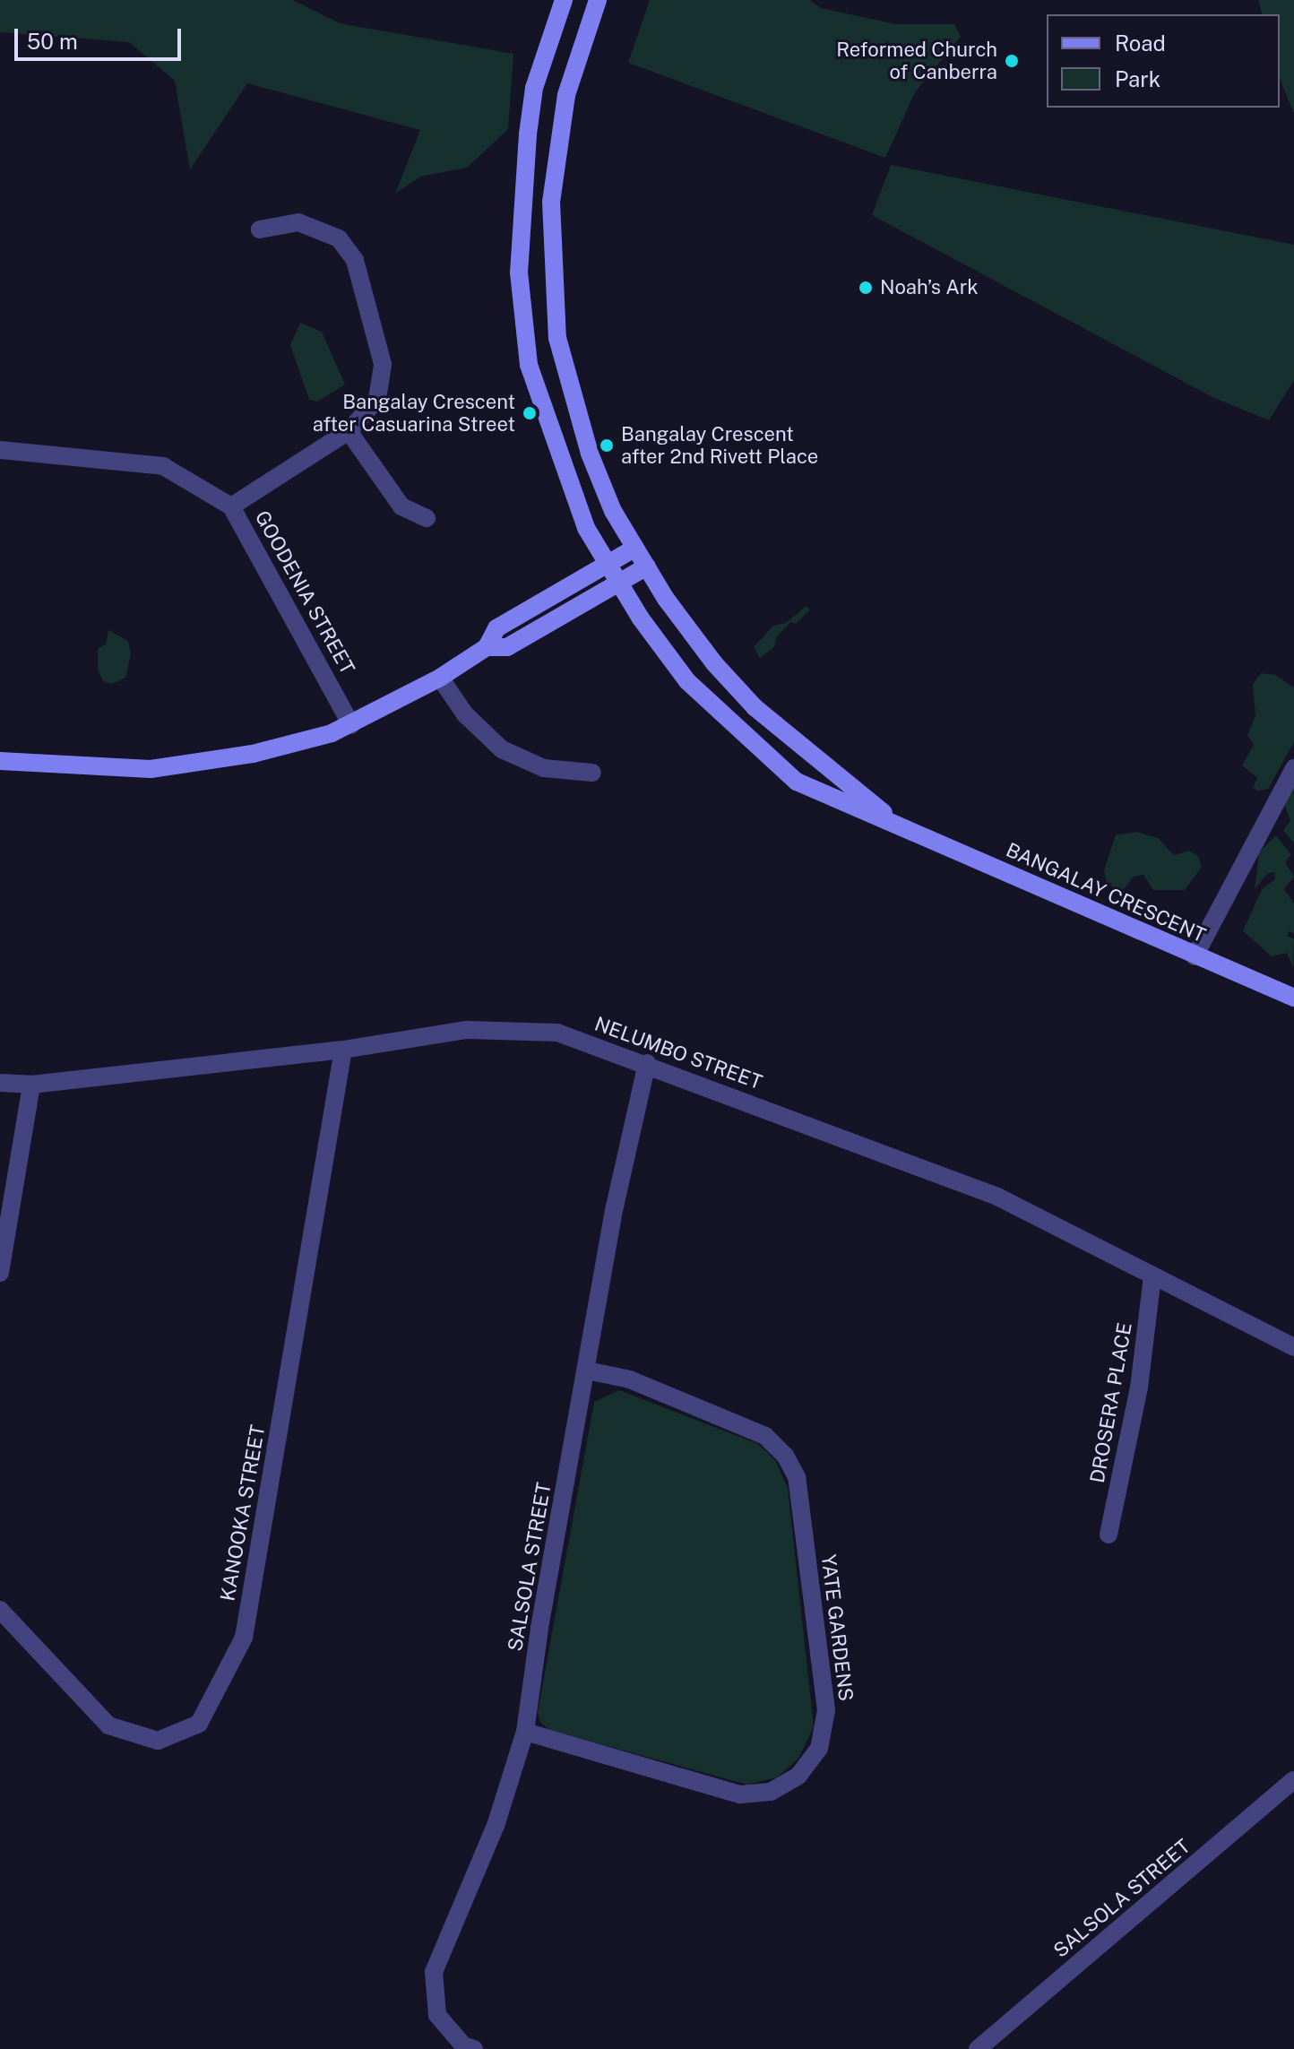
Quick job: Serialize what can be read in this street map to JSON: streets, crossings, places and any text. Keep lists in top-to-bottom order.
{
  "streets": {
    "street": [
      "GOODENIA STREET",
      "BANGALAY CRESCENT",
      "NELUMBO STREET",
      "DROSERA PLACE",
      "KANOOKA STREET",
      "SALSOLA STREET",
      "YATE GARDENS"
    ]
  },
  "crossings": [
    ["NELUMBO STREET", "DROSERA PLACE"],
    ["NELUMBO STREET", "KANOOKA STREET"],
    ["NELUMBO STREET", "SALSOLA STREET"],
    ["SALSOLA STREET", "YATE GARDENS"]
  ],
  "places": [
    "Reformed Church of Canberra",
    "Noah’s Ark",
    "Bangalay Crescent after Casuarina Street",
    "Bangalay Crescent after 2nd Rivett Place"
  ],
  "legend": ["Road", "Park"],
  "scale_bar": "50 m"
}
